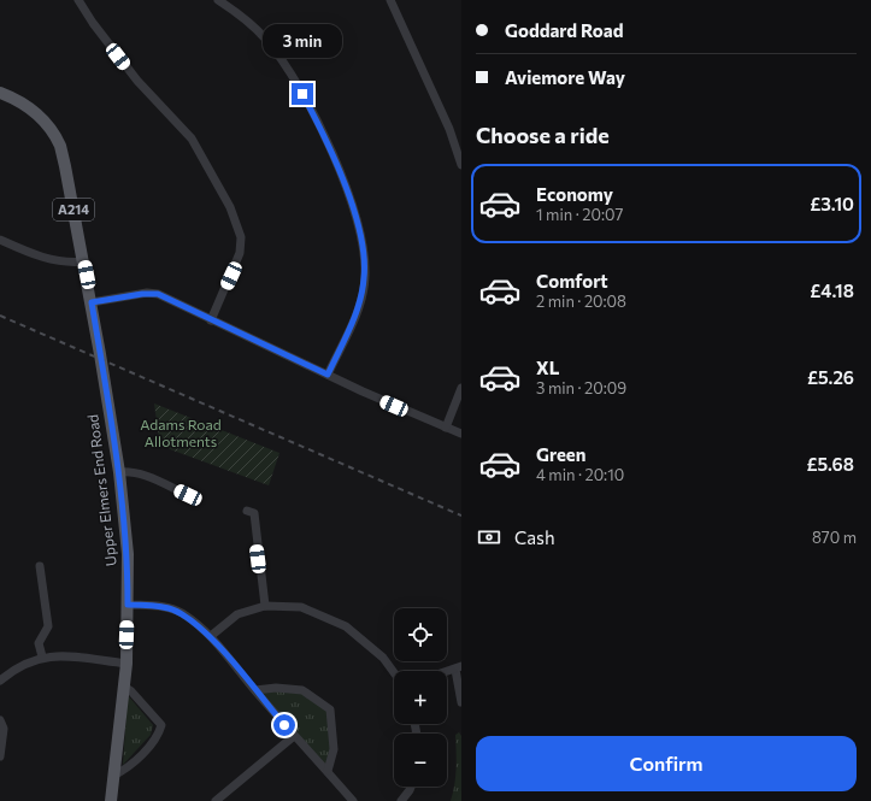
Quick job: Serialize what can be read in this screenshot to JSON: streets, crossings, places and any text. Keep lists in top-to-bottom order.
{
  "streets": {
    "main road": ["A214", "Upper Elmers End Road"]
  },
  "parks": ["Adams Road Allotments"],
  "page": {
    "banner": ["Goddard Road", "Aviemore Way"],
    "bubble": "3 min",
    "heading": "Choose a ride",
    "list": [
      {
        "name": "Economy",
        "note": "1 min · 20:07",
        "value": "£3.10"
      },
      {
        "name": "Comfort",
        "note": "2 min · 20:08",
        "value": "£4.18"
      },
      {
        "name": "XL",
        "note": "3 min · 20:09",
        "value": "£5.26"
      },
      {
        "name": "Green",
        "note": "4 min · 20:10",
        "value": "£5.68"
      }
    ],
    "pay": ["Cash", "870 m"],
    "map_buttons": ["+", "−"],
    "buttons": "Confirm"
  }
}
